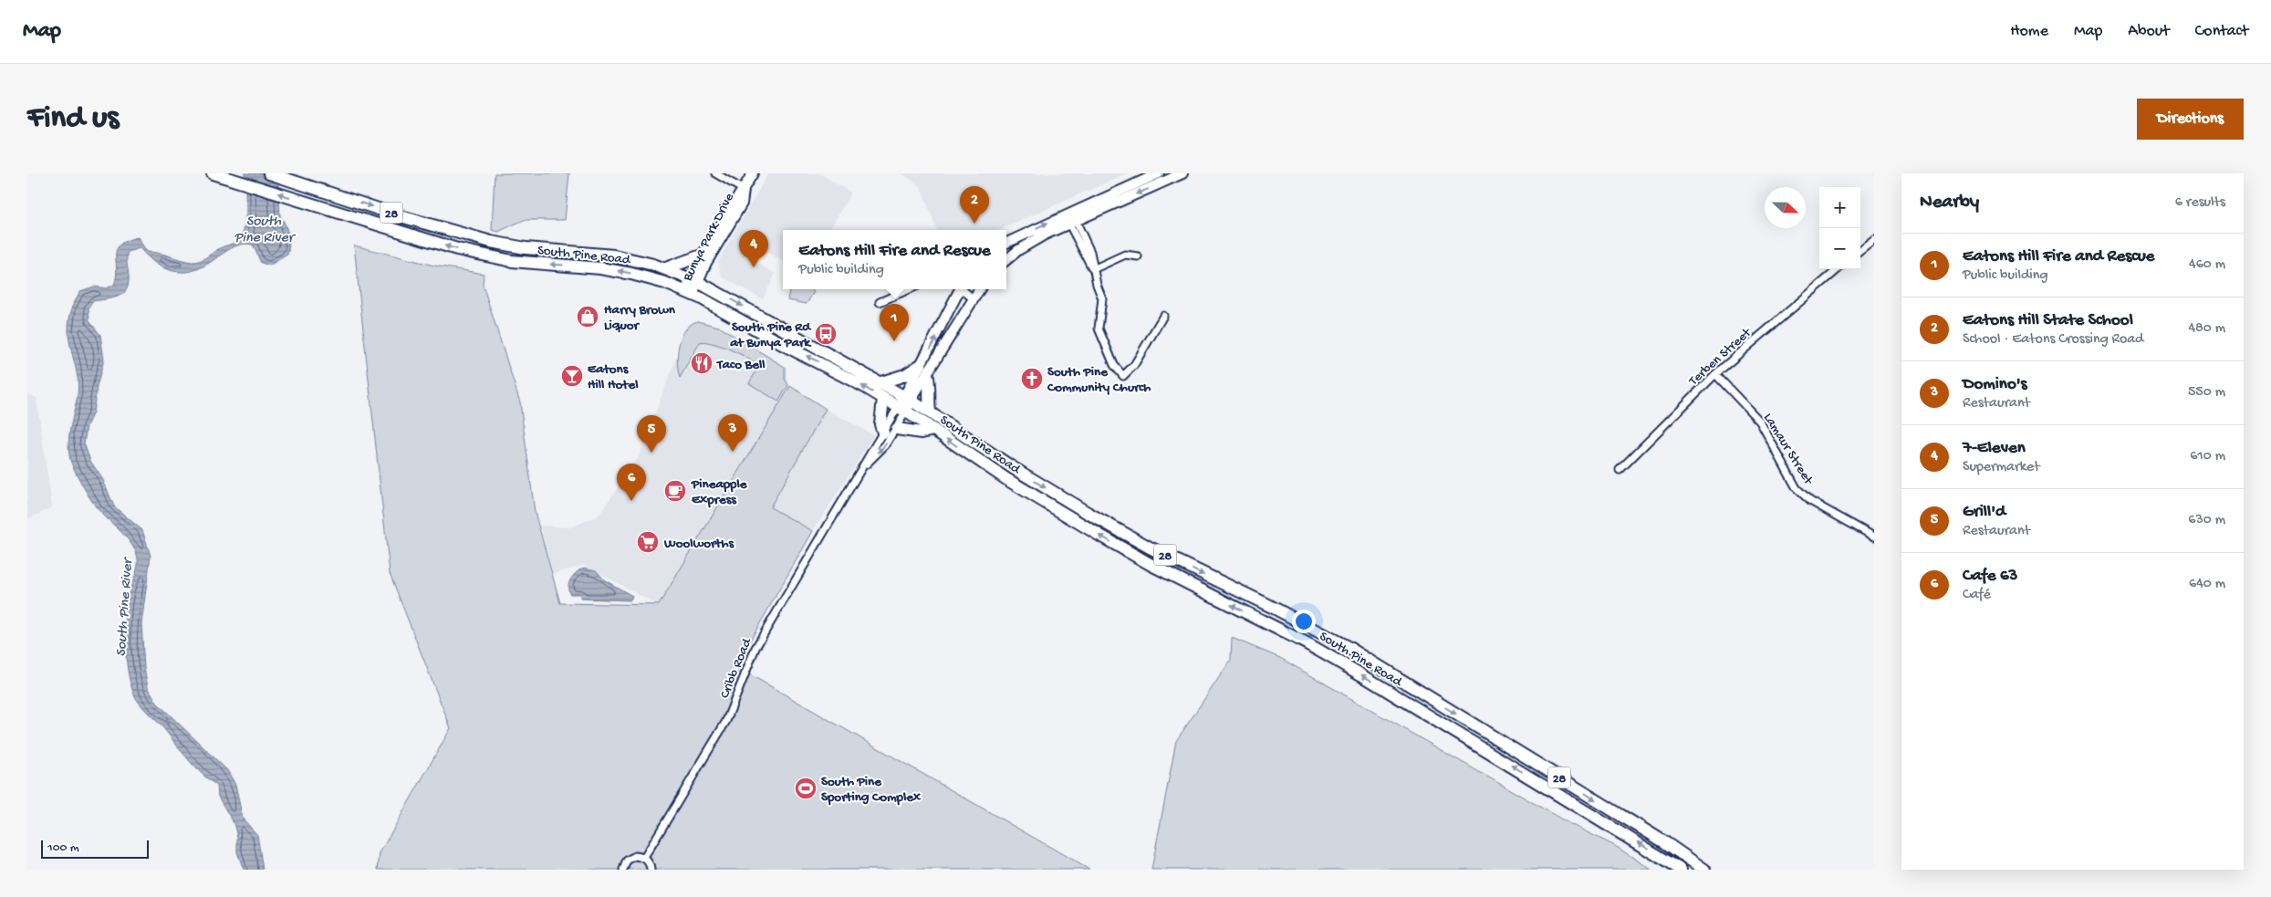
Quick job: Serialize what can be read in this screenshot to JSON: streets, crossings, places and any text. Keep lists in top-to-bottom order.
{
  "streets": {
    "highway": ["28", "South Pine Road"],
    "main road": ["Bunya Park Drive", "Cribb Road"],
    "street": ["Terben Street", "Lamaur Street"]
  },
  "crossings": [
    ["Bunya Park Drive", "South Pine Road"],
    ["South Pine Road", "Cribb Road"],
    ["Terben Street", "Lamaur Street"]
  ],
  "water": ["South Pine River"],
  "places": {
    "shop": ["Harry Brown Liquor"],
    "bus stop": ["South Pine Rd at Bunya Park"],
    "restaurant": ["Taco Bell"],
    "bar": ["Eatons Hill Hotel"],
    "church": ["South Pine Community Church"],
    "cafe": ["Pineapple Express"],
    "supermarket": ["Woolworths"],
    "sports": ["South Pine Sporting Complex"]
  },
  "scale_bar": "100 m",
  "north": "right",
  "page": {
    "header": "Map",
    "nav": [
      "Home",
      "Map",
      "About",
      "Contact"
    ],
    "buttons": "Directions",
    "title": "Find us",
    "heading": ["Nearby", "6 results"],
    "pins": [
      "2",
      "4",
      "1",
      "3",
      "5",
      "6"
    ],
    "map_buttons": ["+", "−"],
    "popup": ["Eatons Hill Fire and Rescue", "Public building"],
    "list": [
      {
        "mark": "1",
        "name": "Eatons Hill Fire and Rescue",
        "note": "Public building",
        "value": "460 m"
      },
      {
        "mark": "2",
        "name": "Eatons Hill State School",
        "note": "School · Eatons Crossing Road",
        "value": "480 m"
      },
      {
        "mark": "3",
        "name": "Domino's",
        "note": "Restaurant",
        "value": "550 m"
      },
      {
        "mark": "4",
        "name": "7-Eleven",
        "note": "Supermarket",
        "value": "610 m"
      },
      {
        "mark": "5",
        "name": "Grill'd",
        "note": "Restaurant",
        "value": "630 m"
      },
      {
        "mark": "6",
        "name": "Cafe 63",
        "note": "Café",
        "value": "640 m"
      }
    ],
    "scale": "100 m"
  }
}
